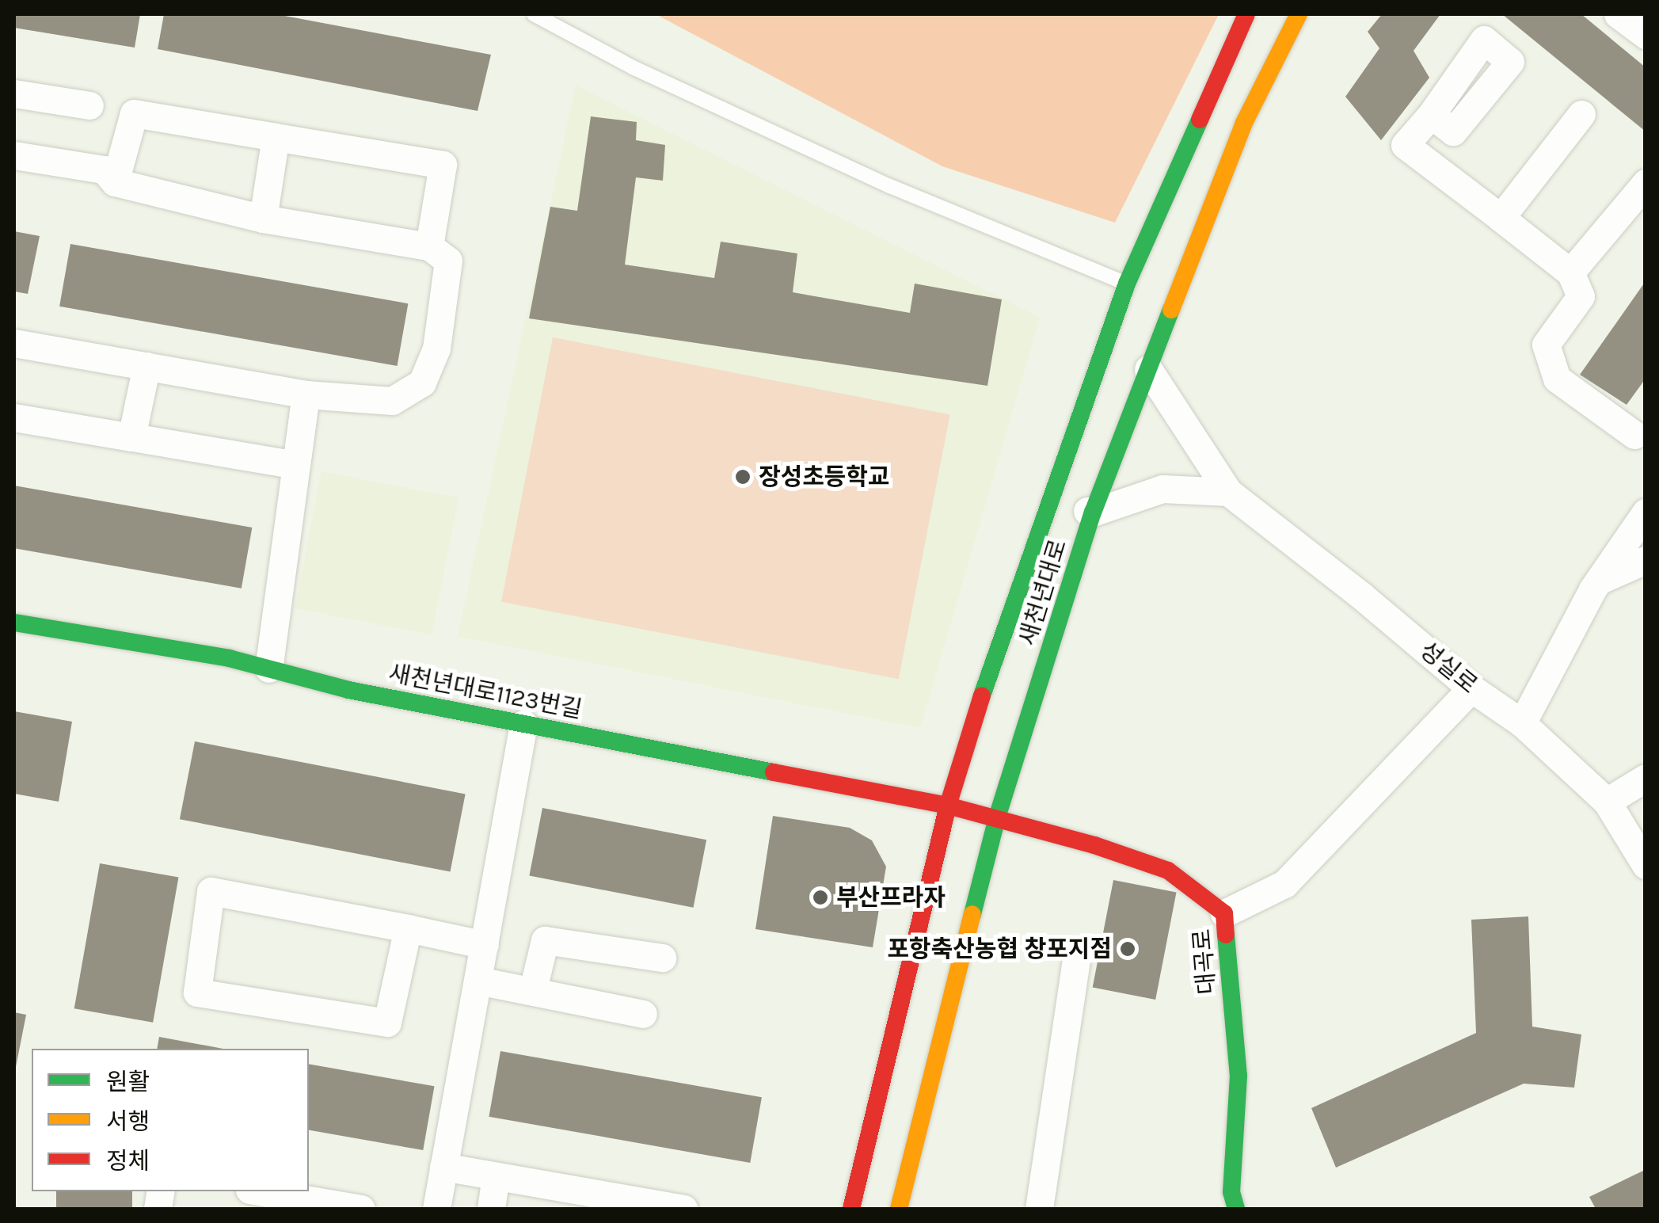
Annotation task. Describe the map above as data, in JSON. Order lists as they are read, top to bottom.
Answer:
{
  "streets": {
    "main road": ["새천년대로", "새천년대로1123번길", "대곡로"],
    "street": ["성실로"]
  },
  "crossings": [
    ["새천년대로", "성실로"],
    ["새천년대로", "새천년대로1123번길"],
    ["새천년대로", "대곡로"],
    ["새천년대로1123번길", "대곡로"]
  ],
  "places": ["장성초등학교", "부산프라자", "포항축산농협 창포지점"],
  "legend": ["원활", "서행", "정체"]
}
